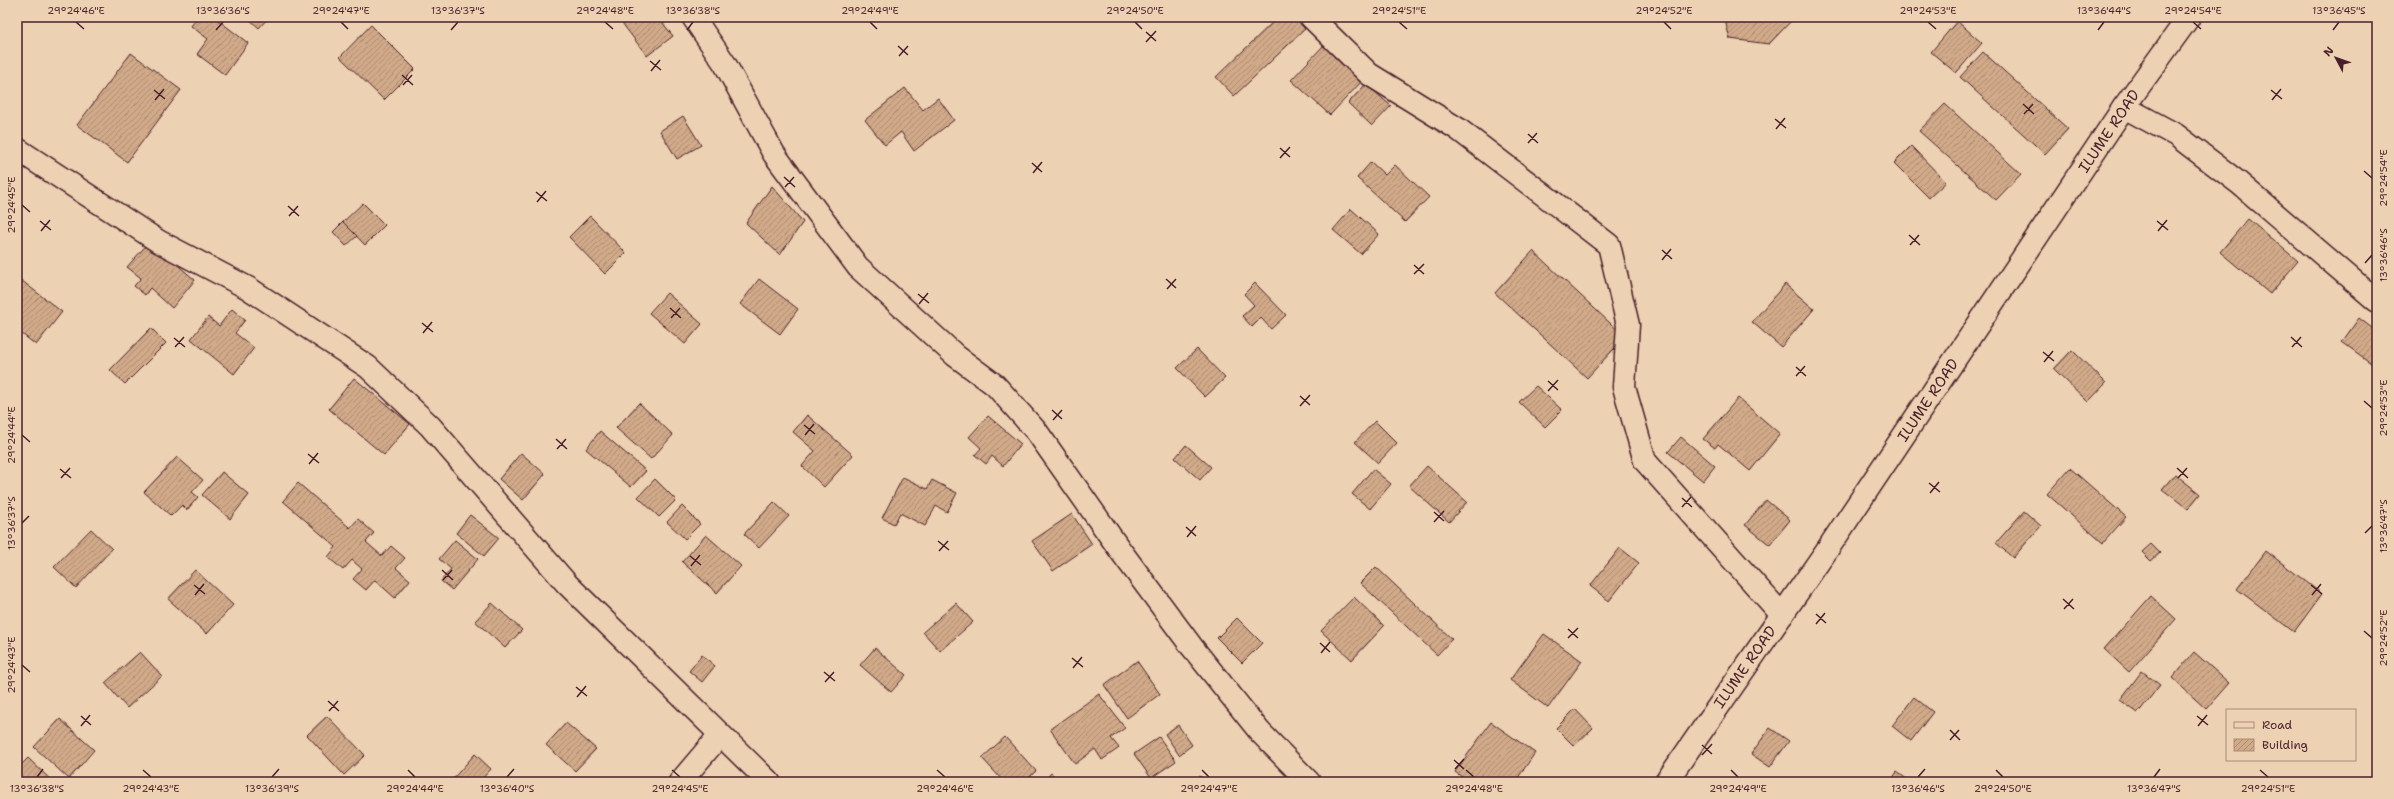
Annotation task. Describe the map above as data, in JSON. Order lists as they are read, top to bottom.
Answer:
{
  "streets": {
    "street": ["ILUME ROAD"]
  },
  "legend": ["Road", "Building"],
  "north": "top left",
  "coordinates": [
    "29°24'46\"E",
    "13°36'36\"S",
    "29°24'47\"E",
    "13°36'37\"S",
    "29°24'48\"E",
    "13°36'38\"S",
    "29°24'49\"E",
    "29°24'50\"E",
    "29°24'51\"E",
    "29°24'52\"E",
    "29°24'53\"E",
    "13°36'44\"S",
    "29°24'54\"E",
    "13°36'45\"S",
    "29°24'45\"E",
    "13°36'46\"S",
    "29°24'44\"E",
    "13°36'47\"S",
    "29°24'43\"E",
    "13°36'39\"S",
    "13°36'40\"S"
  ]
}
